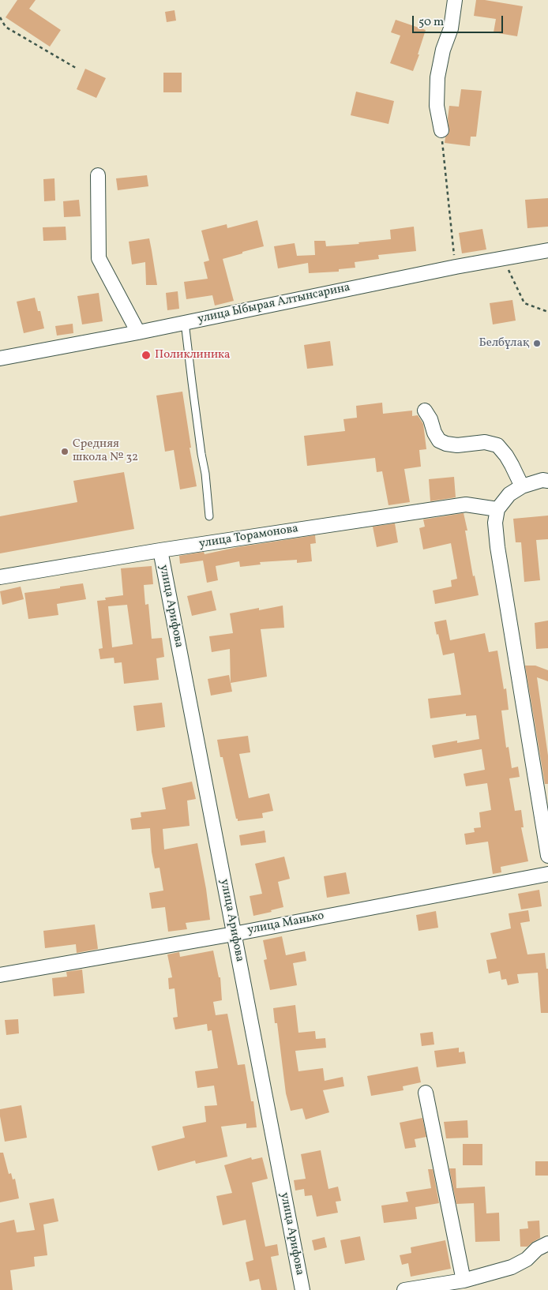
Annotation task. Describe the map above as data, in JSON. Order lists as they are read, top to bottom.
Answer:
{
  "streets": {
    "street": [
      "улица Ыбырая Алтынсарина",
      "улица Торамонова",
      "улица Арифова",
      "улица Манько"
    ]
  },
  "crossings": [
    ["улица Торамонова", "улица Арифова"],
    ["улица Арифова", "улица Манько"]
  ],
  "places": ["Белбұлақ", "Поликлиника", "Средняя школа № 32"],
  "scale_bar": "50 m"
}
